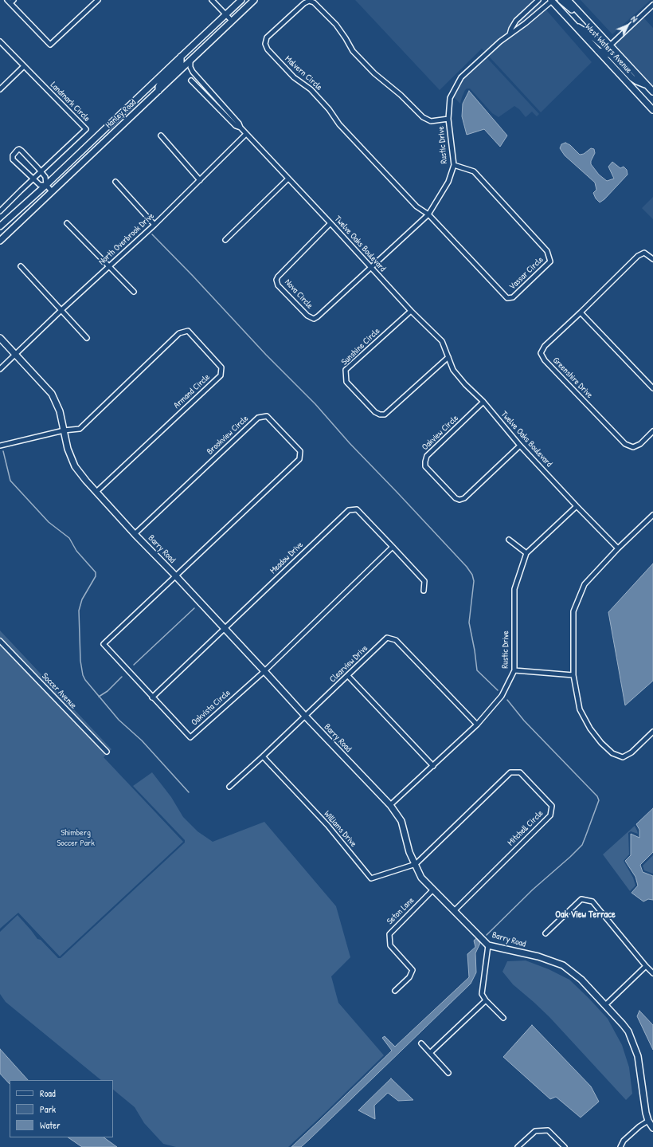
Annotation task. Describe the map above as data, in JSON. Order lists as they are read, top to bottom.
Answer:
{
  "streets": {
    "main road": ["West Waters Avenue", "Hanley Road", "Barry Road"],
    "street": [
      "Malvern Circle",
      "Landmark Circle",
      "Rustic Drive",
      "North Overbrook Drive",
      "Twelve Oaks Boulevard",
      "Vassar Circle",
      "Nova Circle",
      "Sunshine Circle",
      "Greenshire Drive",
      "Armand Circle",
      "Oakview Circle",
      "Brookview Circle",
      "Meadow Drive",
      "Clearview Drive",
      "Soccer Avenue",
      "Oakvista Circle",
      "Mitchell Circle",
      "Williams Drive",
      "Seton Lane"
    ]
  },
  "crossings": [
    ["West Waters Avenue", "Rustic Drive"],
    ["Malvern Circle", "Rustic Drive"],
    ["Malvern Circle", "Vassar Circle"],
    ["Hanley Road", "Twelve Oaks Boulevard"],
    ["Rustic Drive", "Twelve Oaks Boulevard"],
    ["Rustic Drive", "Vassar Circle"],
    ["Rustic Drive", "Nova Circle"],
    ["Rustic Drive", "Barry Road"],
    ["Rustic Drive", "Clearview Drive"],
    ["North Overbrook Drive", "Twelve Oaks Boulevard"],
    ["North Overbrook Drive", "Barry Road"],
    ["Twelve Oaks Boulevard", "Nova Circle"],
    ["Twelve Oaks Boulevard", "Sunshine Circle"],
    ["Twelve Oaks Boulevard", "Oakview Circle"],
    ["Armand Circle", "Barry Road"],
    ["Brookview Circle", "Barry Road"],
    ["Brookview Circle", "Oakvista Circle"],
    ["Barry Road", "Meadow Drive"],
    ["Barry Road", "Clearview Drive"],
    ["Barry Road", "Oakvista Circle"],
    ["Barry Road", "Mitchell Circle"],
    ["Barry Road", "Williams Drive"],
    ["Barry Road", "Seton Lane"],
    ["Meadow Drive", "Oakvista Circle"],
    ["Clearview Drive", "Williams Drive"],
    ["Mitchell Circle", "Williams Drive"]
  ],
  "districts": ["Oak View Terrace"],
  "parks": ["Shimberg Soccer Park"],
  "legend": ["Road", "Park", "Water"],
  "north": "top right"
}
